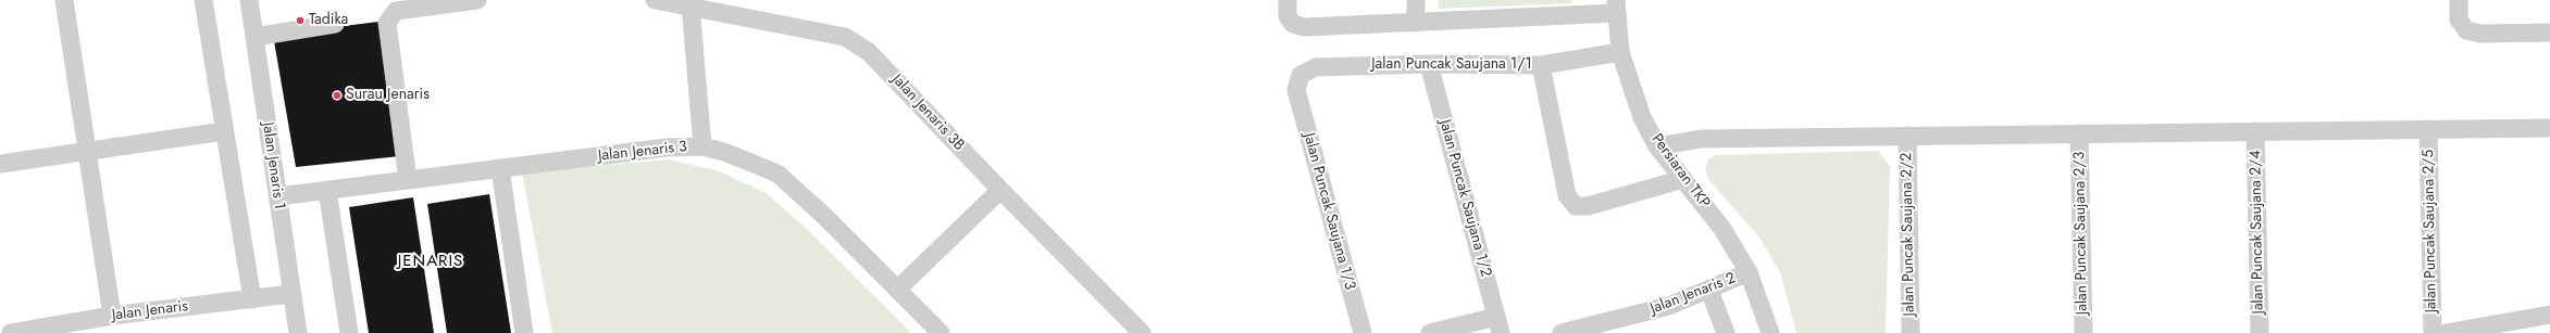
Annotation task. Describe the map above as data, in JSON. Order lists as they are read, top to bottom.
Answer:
{
  "streets": {
    "street": [
      "Jalan Puncak Saujana 1/1",
      "Jalan Jenaris 3B",
      "Jalan Jenaris 3",
      "Jalan Jenaris 1",
      "Persiaran TKP",
      "Jalan Puncak Saujana 1/2",
      "Jalan Puncak Saujana 1/3",
      "Jalan Puncak Saujana 2/5",
      "Jalan Puncak Saujana 2/4",
      "Jalan Puncak Saujana 2/3",
      "Jalan Puncak Saujana 2/2",
      "Jalan Jenaris 2",
      "Jalan Jenaris"
    ]
  },
  "crossings": [
    ["Jalan Puncak Saujana 1/1", "Persiaran TKP"],
    ["Jalan Puncak Saujana 1/1", "Jalan Puncak Saujana 1/2"],
    ["Jalan Puncak Saujana 1/1", "Jalan Puncak Saujana 1/3"],
    ["Jalan Jenaris 3", "Jalan Jenaris 1"],
    ["Jalan Jenaris 1", "Jalan Jenaris"],
    ["Persiaran TKP", "Jalan Jenaris 2"]
  ],
  "districts": ["JENARIS"],
  "places": ["Tadika", "Surau Jenaris"]
}
